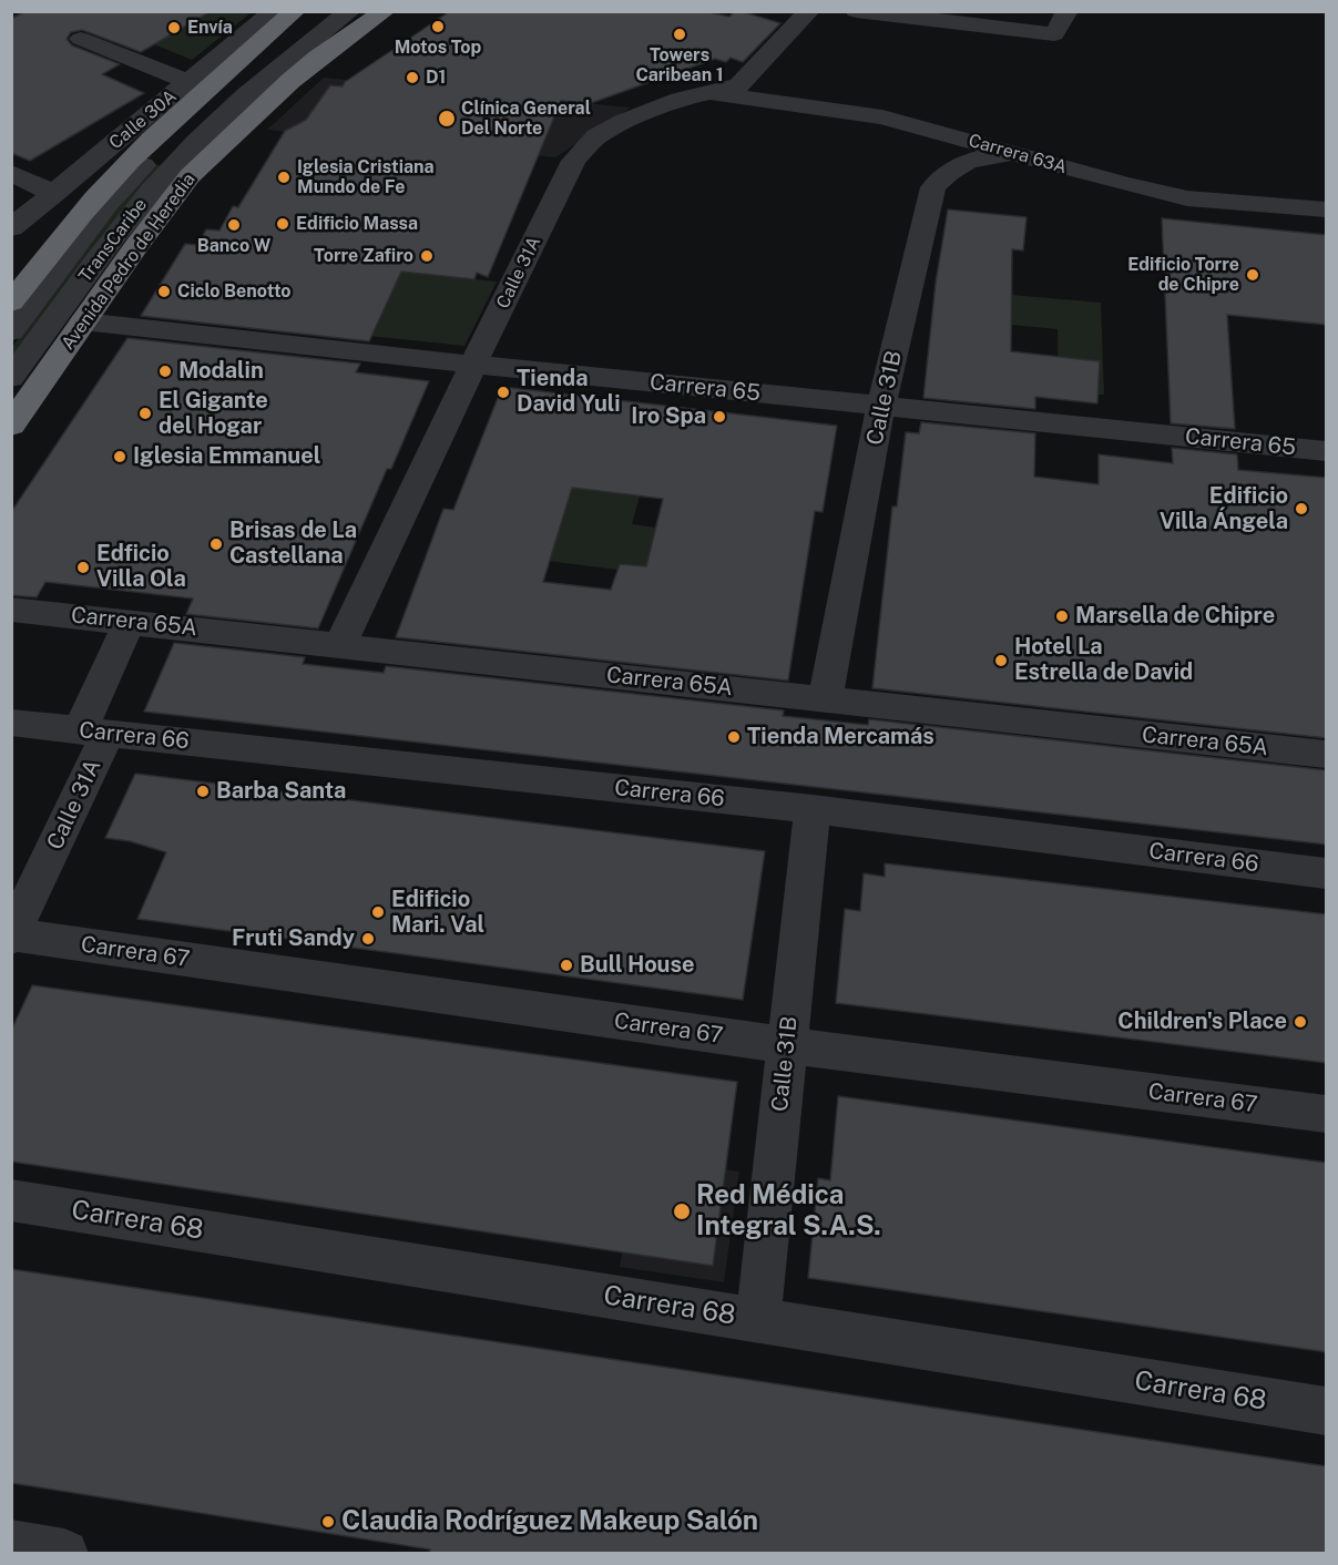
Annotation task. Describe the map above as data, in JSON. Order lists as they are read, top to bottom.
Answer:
{
  "streets": {
    "highway": ["Avenida Pedro de Heredia"],
    "street": [
      "Calle 30A",
      "Carrera 63A",
      "TransCaribe",
      "Calle 31A",
      "Carrera 65",
      "Calle 31B",
      "Carrera 65A",
      "Carrera 66",
      "Carrera 67",
      "Carrera 68"
    ]
  },
  "crossings": [
    ["Carrera 63A", "Calle 31A"],
    ["Carrera 63A", "Calle 31B"],
    ["Avenida Pedro de Heredia", "Carrera 65"],
    ["Calle 31A", "Carrera 65"],
    ["Calle 31A", "Carrera 65A"],
    ["Calle 31A", "Carrera 66"],
    ["Calle 31A", "Carrera 67"],
    ["Carrera 65", "Calle 31B"],
    ["Calle 31B", "Carrera 65A"],
    ["Calle 31B", "Carrera 66"],
    ["Calle 31B", "Carrera 67"],
    ["Calle 31B", "Carrera 68"]
  ],
  "places": [
    "Motos Top",
    "Envía",
    "Towers Caribean 1",
    "D1",
    "Clínica General Del Norte",
    "Iglesia Cristiana Mundo de Fe",
    "Edificio Massa",
    "Banco W",
    "Torre Zafiro",
    "Edificio Torre de Chipre",
    "Ciclo Benotto",
    "Modalin",
    "Tienda David Yuli",
    "El Gigante del Hogar",
    "Iro Spa",
    "Iglesia Emmanuel",
    "Edificio Villa Ángela",
    "Brisas de La Castellana",
    "Edficio Villa Ola",
    "Marsella de Chipre",
    "Hotel La Estrella de David",
    "Tienda Mercamás",
    "Barba Santa",
    "Edificio Mari. Val",
    "Fruti Sandy",
    "Bull House",
    "Children's Place",
    "Red Médica Integral S.A.S.",
    "Claudia Rodríguez Makeup Salón"
  ]
}
